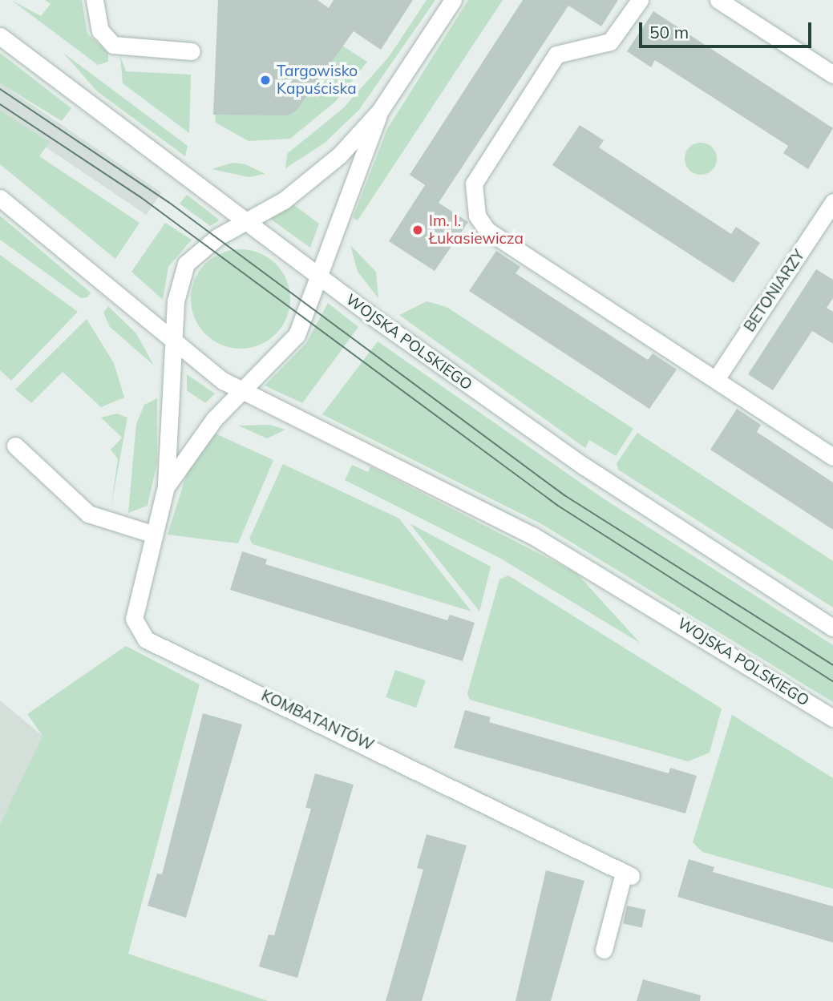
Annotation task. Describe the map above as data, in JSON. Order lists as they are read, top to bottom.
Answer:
{
  "streets": {
    "street": ["BETONIARZY", "WOJSKA POLSKIEGO", "KOMBATANTÓW"]
  },
  "crossings": [
    ["WOJSKA POLSKIEGO", "KOMBATANTÓW"]
  ],
  "places": ["Targowisko Kapuściska", "Im. I. Łukasiewicza"],
  "scale_bar": "50 m"
}
